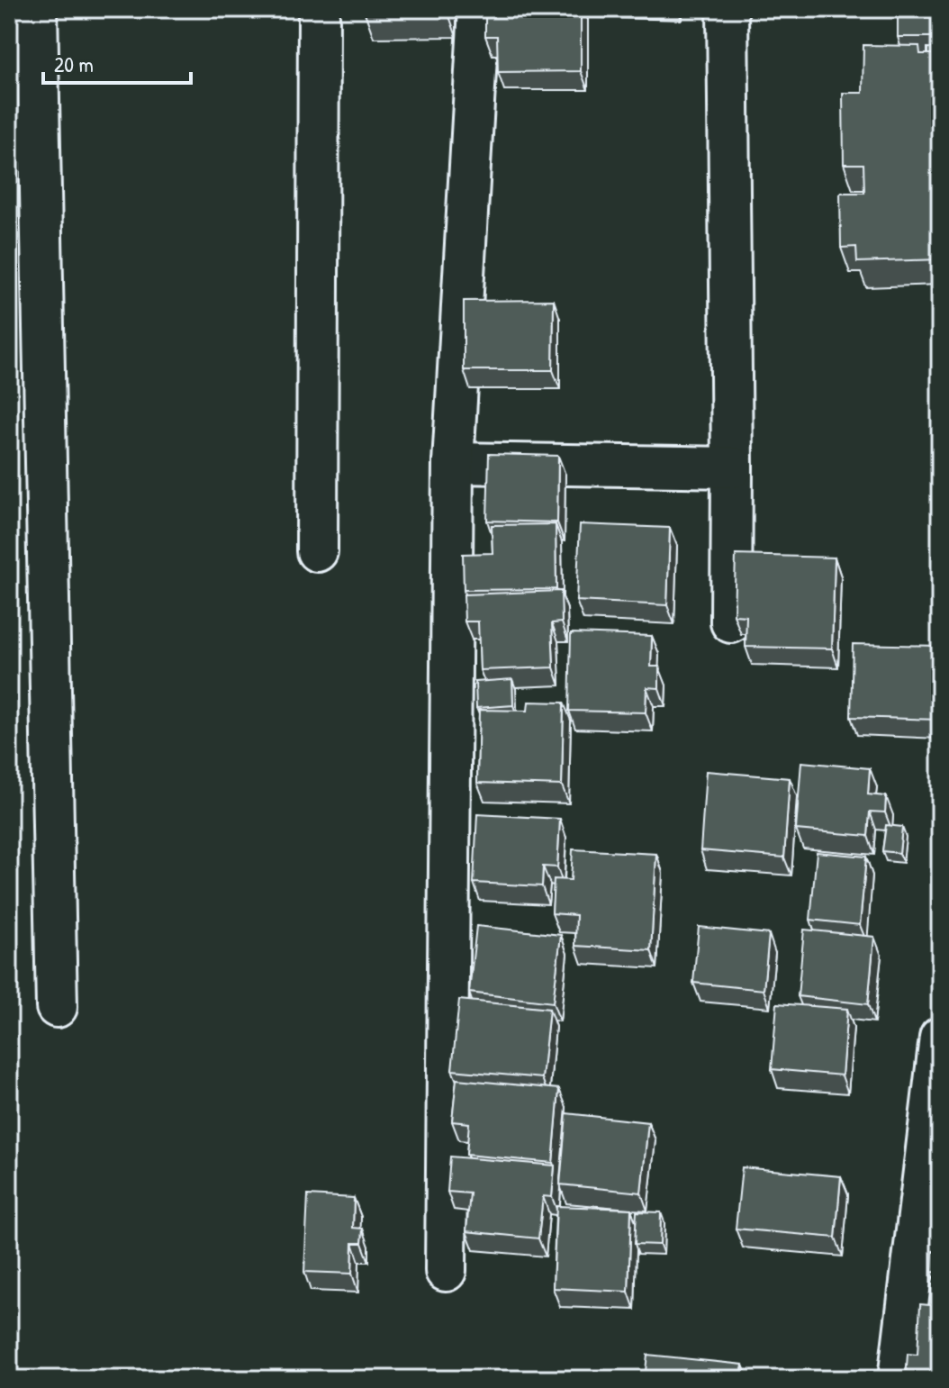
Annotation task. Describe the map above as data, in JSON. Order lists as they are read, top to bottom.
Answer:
{
  "scale_bar": "20 m"
}
